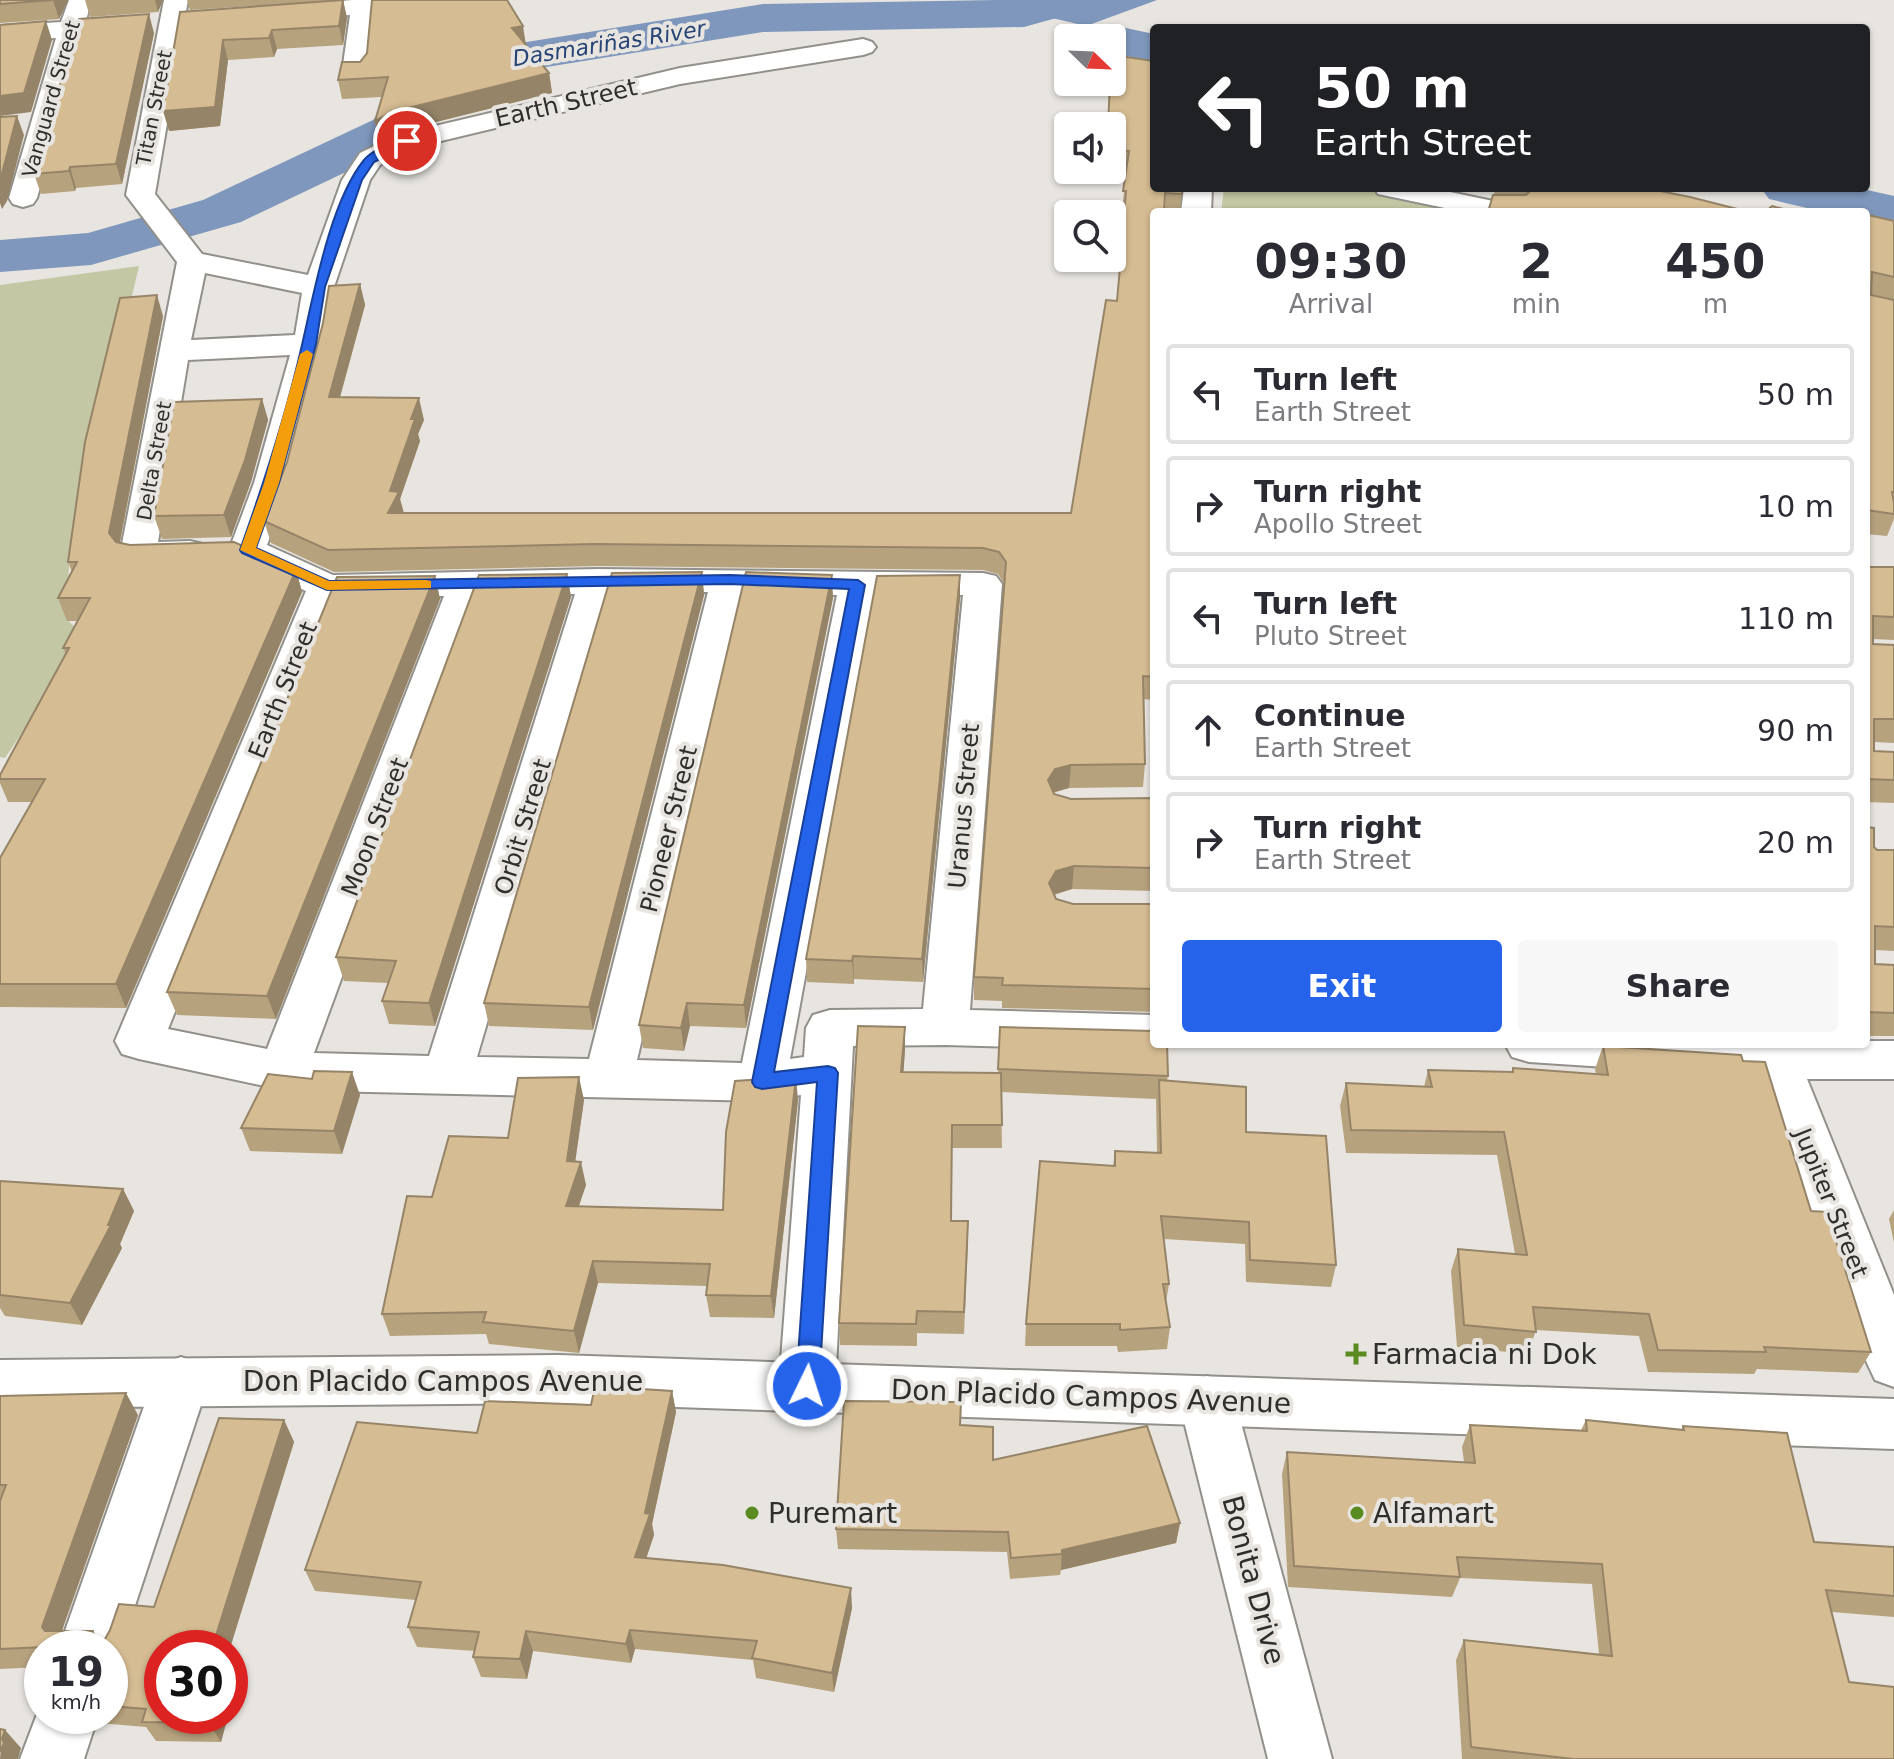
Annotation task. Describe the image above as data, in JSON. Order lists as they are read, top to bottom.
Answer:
{
  "streets": {
    "street": [
      "Vanguard Street",
      "Earth Street",
      "Titan Street",
      "Delta Street",
      "Uranus Street",
      "Moon Street",
      "Orbit Street",
      "Pioneer Street",
      "Jupiter Street",
      "Don Placido Campos Avenue",
      "Bonita Drive"
    ]
  },
  "crossings": [
    ["Earth Street", "Delta Street"],
    ["Earth Street", "Uranus Street"],
    ["Earth Street", "Moon Street"],
    ["Earth Street", "Orbit Street"],
    ["Earth Street", "Pioneer Street"],
    ["Titan Street", "Delta Street"],
    ["Don Placido Campos Avenue", "Bonita Drive"]
  ],
  "water": ["Dasmariñas River"],
  "places": {
    "health": ["Farmacia ni Dok"],
    "other": ["Puremart", "Alfamart"]
  },
  "north": "bottom right",
  "page": {
    "turn": ["50 m", "Earth Street"],
    "eta": [
      "09:30",
      "Arrival",
      "2",
      "min",
      "450",
      "m"
    ],
    "list": [
      {
        "name": "Turn left",
        "note": "Earth Street",
        "value": "50 m"
      },
      {
        "name": "Turn right",
        "note": "Apollo Street",
        "value": "10 m"
      },
      {
        "name": "Turn left",
        "note": "Pluto Street",
        "value": "110 m"
      },
      {
        "name": "Continue",
        "note": "Earth Street",
        "value": "90 m"
      },
      {
        "name": "Turn right",
        "note": "Earth Street",
        "value": "20 m"
      }
    ],
    "buttons": ["Exit", "Share"],
    "speed": "19 km/h",
    "limit": "30"
  }
}
